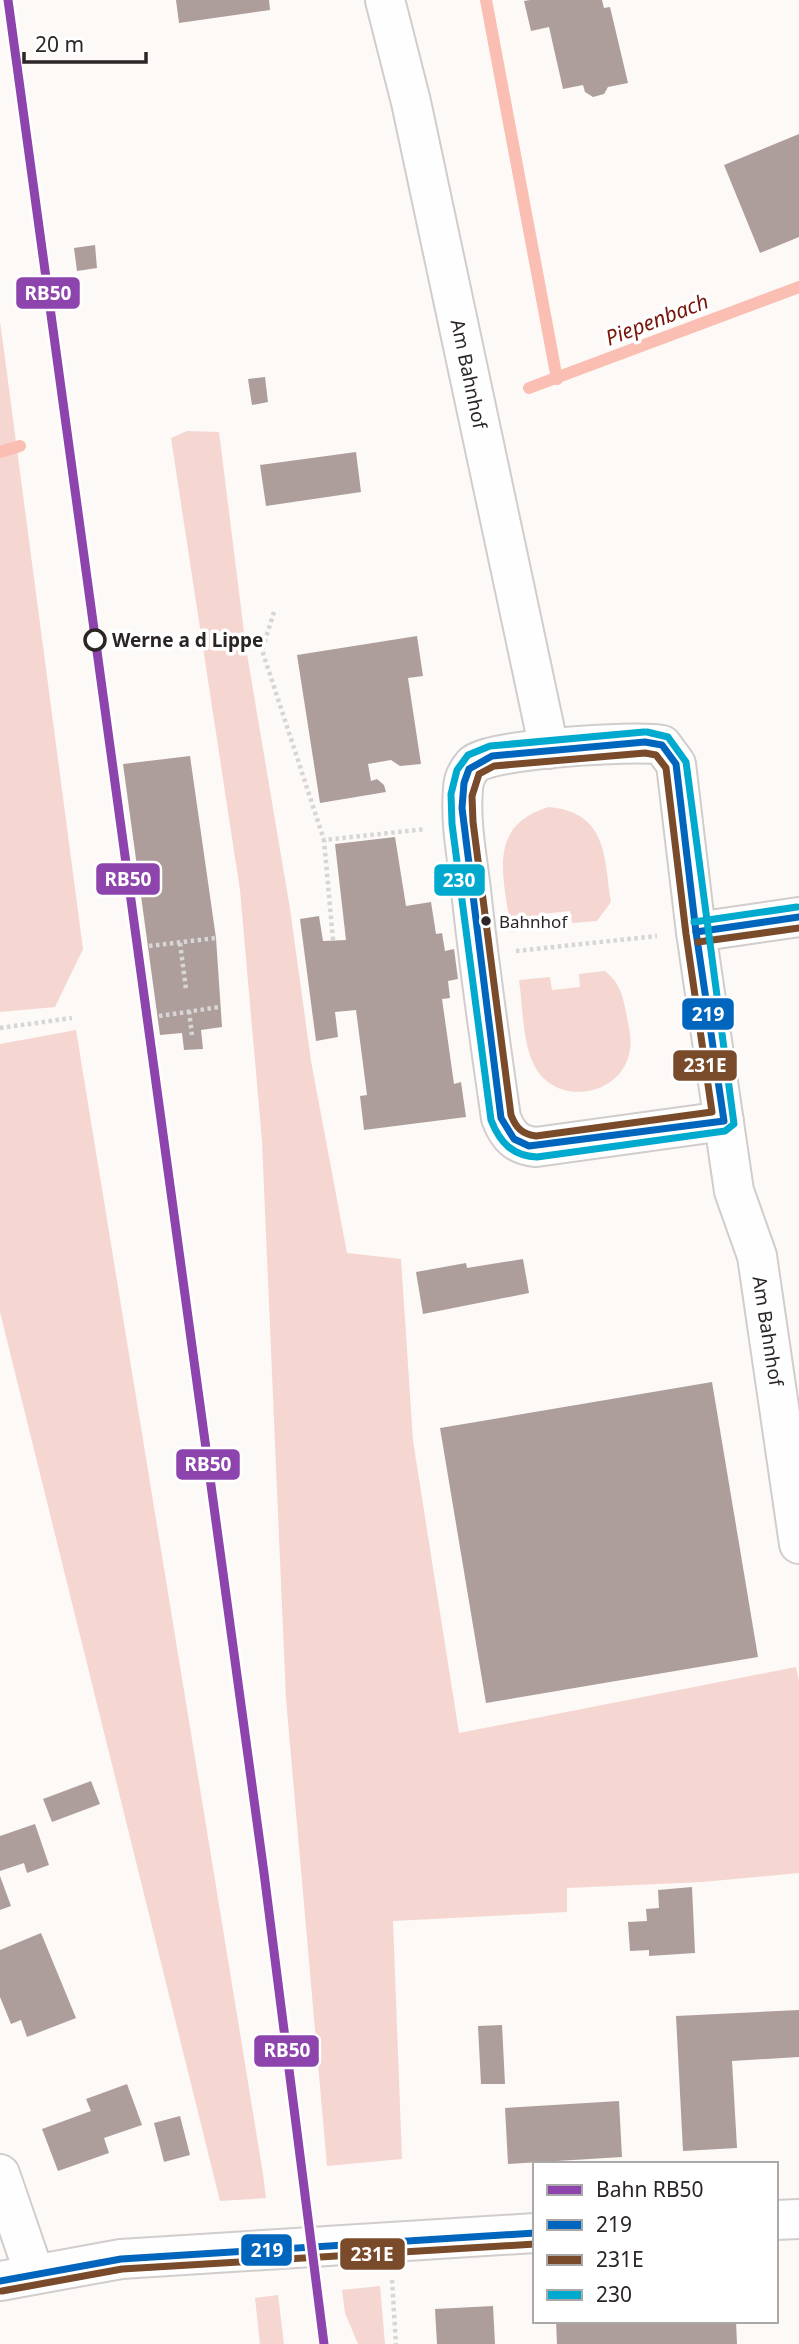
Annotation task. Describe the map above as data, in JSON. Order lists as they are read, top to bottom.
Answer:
{
  "streets": {
    "street": ["Am Bahnhof"]
  },
  "water": ["Piepenbach"],
  "places": ["Werne a d Lippe", "Bahnhof"],
  "lines": [
    "rail line RB50",
    "transit line 230",
    "transit line 219",
    "transit line 231E"
  ],
  "legend": [
    "Bahn RB50",
    "219",
    "231E",
    "230"
  ],
  "scale_bar": "20 m"
}
